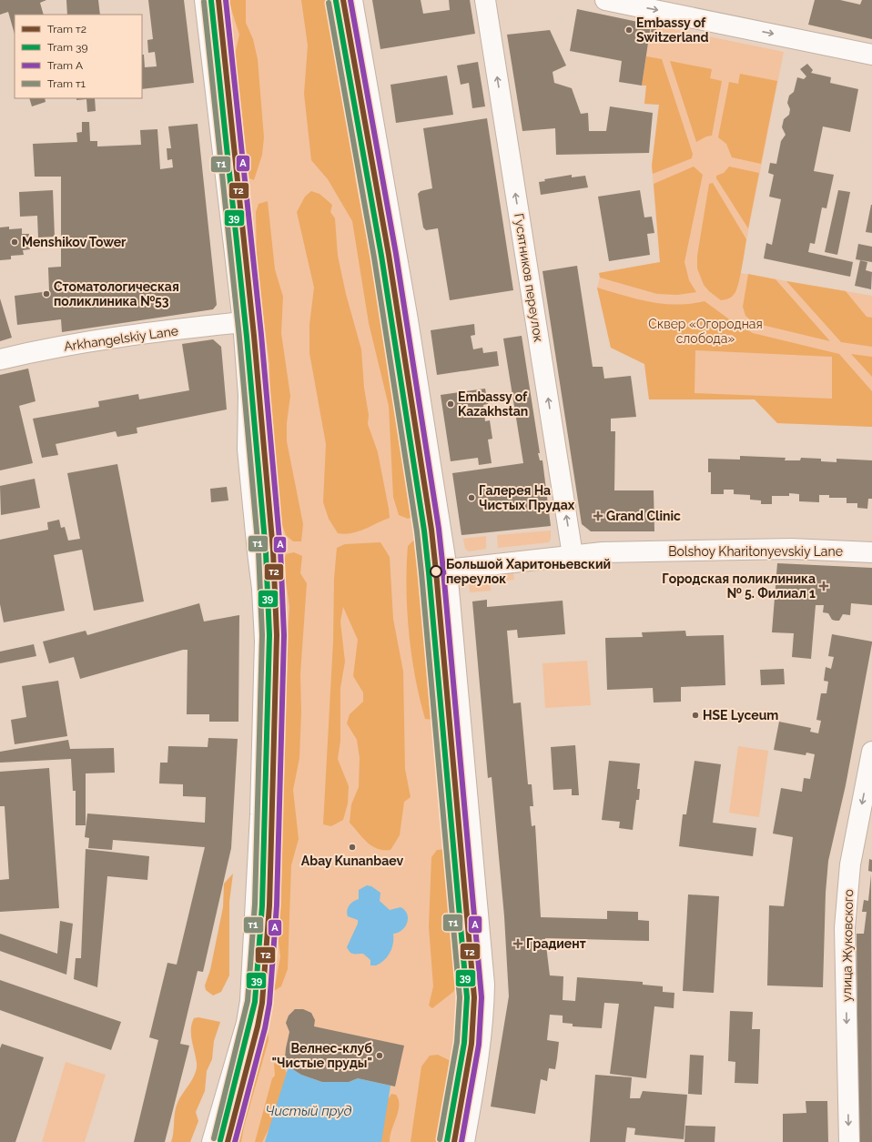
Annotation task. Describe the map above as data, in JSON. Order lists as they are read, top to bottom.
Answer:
{
  "streets": {
    "main road": ["Гусятников переулок", "Arkhangelskiy Lane", "улица Жуковского"]
  },
  "one_way": ["улица Жуковского"],
  "water": ["Чистый пруд"],
  "parks": ["Сквер «Огородная слобода»"],
  "places": {
    "other": [
      "Embassy of Switzerland",
      "Menshikov Tower",
      "Стоматологическая поликлиника №53",
      "Embassy of Kazakhstan",
      "Галерея На Чистых Прудах",
      "Большой Харитоньевский переулок",
      "HSE Lyceum",
      "Abay Kunanbaev",
      "Велнес-клуб \"Чистые пруды\""
    ],
    "health": ["Grand Clinic", "Городская поликлиника № 5. Филиал 1", "Градиент"]
  },
  "lines": [
    "tram line т2",
    "tram line А",
    "tram line 39",
    "tram line т1"
  ],
  "legend": [
    "Tram т2",
    "Tram 39",
    "Tram А",
    "Tram т1"
  ]
}
